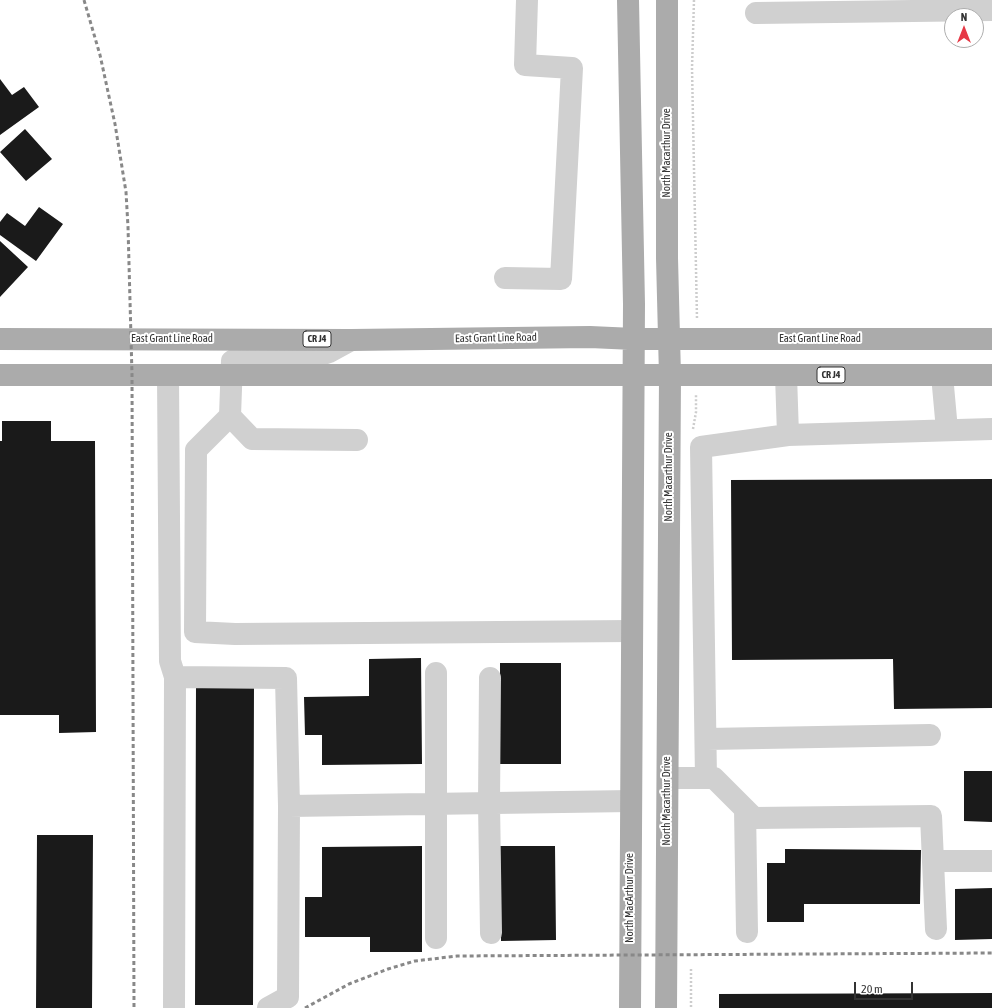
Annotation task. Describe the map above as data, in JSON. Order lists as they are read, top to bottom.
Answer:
{
  "streets": {
    "main road": [
      "North Macarthur Drive",
      "East Grant Line Road",
      "CR J4",
      "North MacArthur Drive"
    ]
  },
  "crossings": [
    ["North Macarthur Drive", "East Grant Line Road"],
    ["North Macarthur Drive", "CR J4"]
  ],
  "scale_bar": "20 m",
  "north": "top"
}
